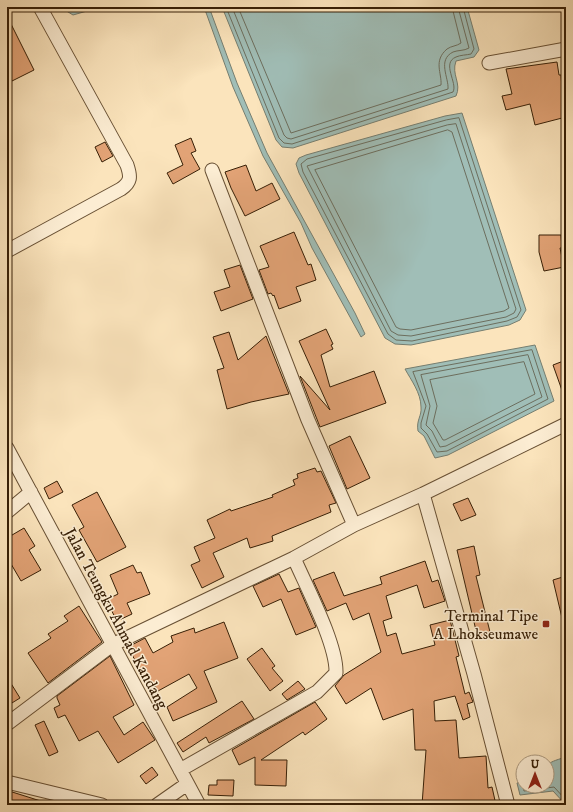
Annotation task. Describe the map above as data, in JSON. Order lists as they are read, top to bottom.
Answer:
{
  "streets": {
    "street": ["Jalan Teungku Ahmad Kandang"]
  },
  "places": {
    "transit": ["Terminal Tipe A Lhokseumawe"]
  },
  "north": "top"
}
